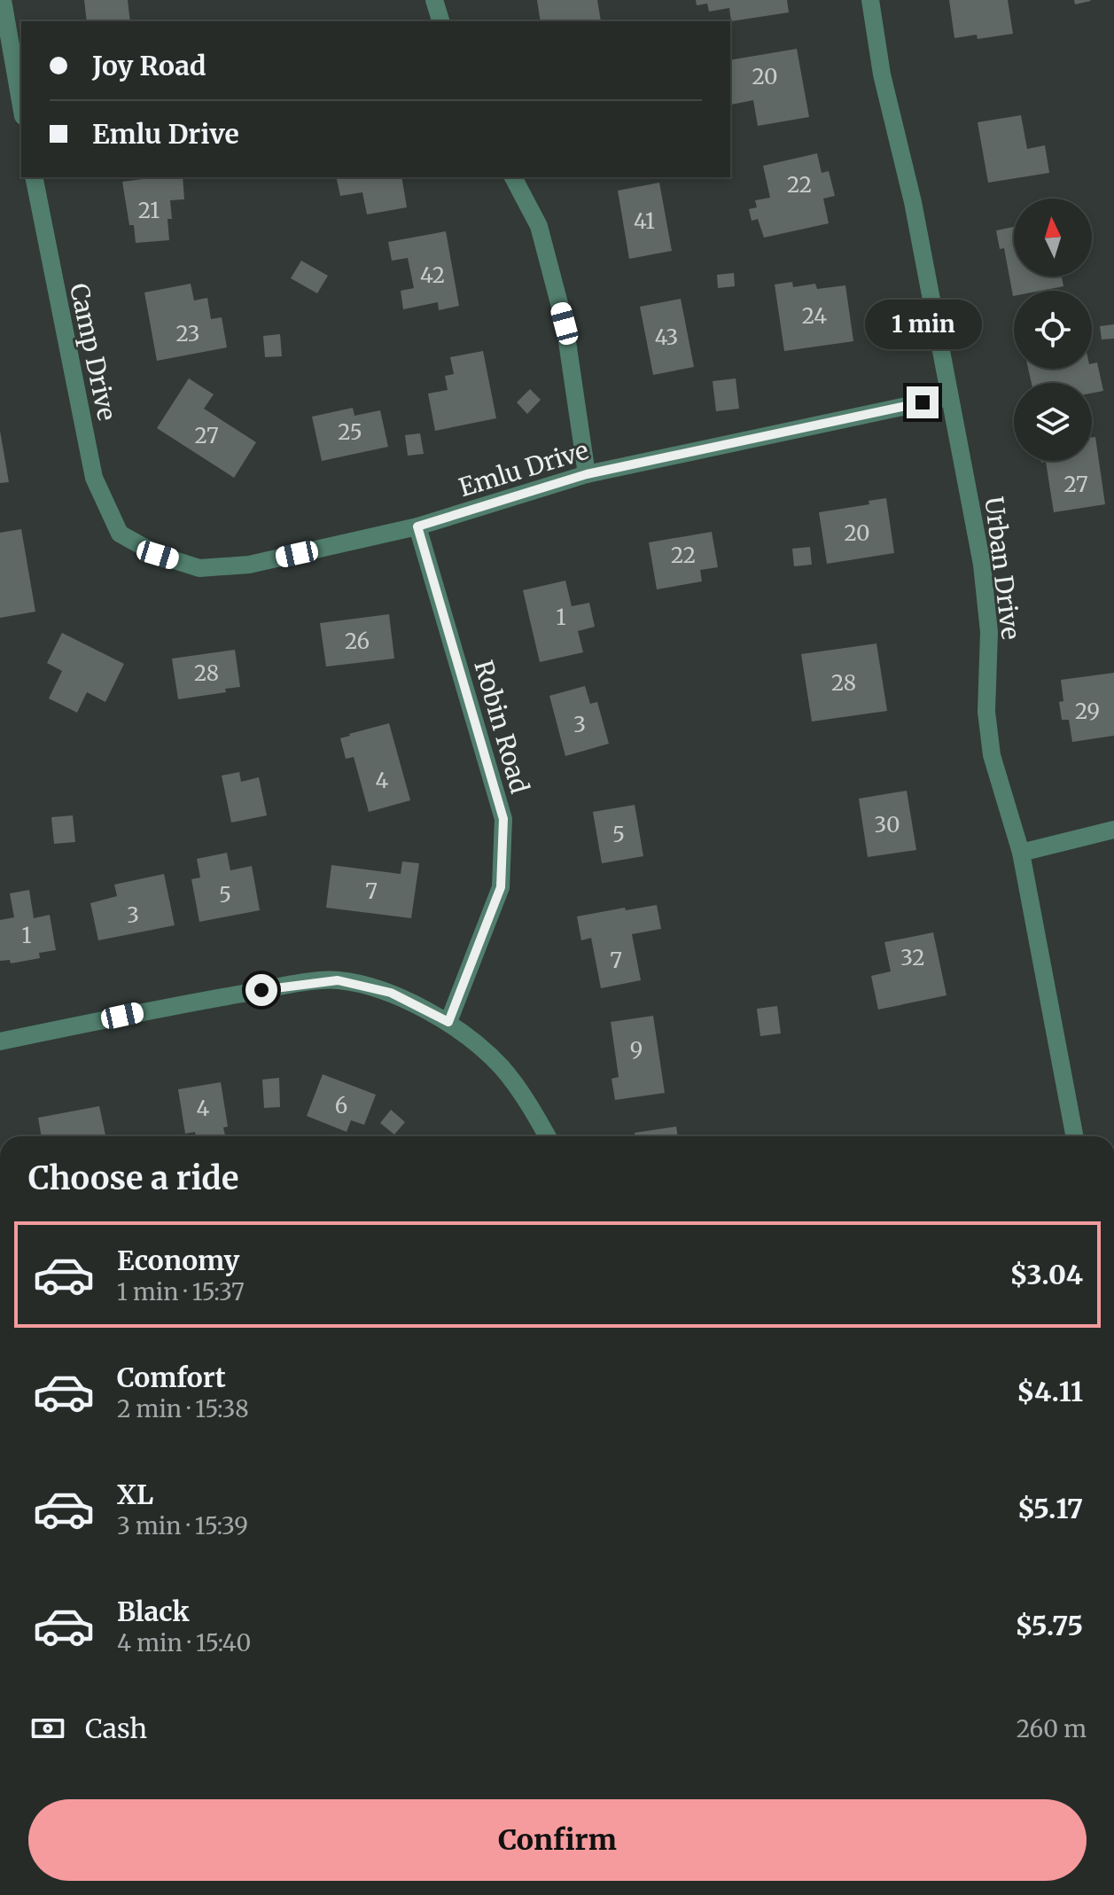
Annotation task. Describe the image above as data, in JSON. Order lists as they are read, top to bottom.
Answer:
{
  "streets": {
    "street": [
      "Camp Drive",
      "Emlu Drive",
      "Urban Drive",
      "Robin Road"
    ]
  },
  "crossings": [
    ["Camp Drive", "Emlu Drive"],
    ["Emlu Drive", "Urban Drive"],
    ["Emlu Drive", "Robin Road"]
  ],
  "house_numbers": [
    "20",
    "22",
    "21",
    "41",
    "42",
    "24",
    "23",
    "43",
    "25",
    "27",
    "27",
    "20",
    "22",
    "1",
    "26",
    "28",
    "28",
    "29",
    "3",
    "4",
    "30",
    "5",
    "7",
    "5",
    "3",
    "1",
    "32",
    "7",
    "9",
    "6",
    "4"
  ],
  "north": "top",
  "page": {
    "banner": ["Joy Road", "Emlu Drive"],
    "bubble": "1 min",
    "heading": "Choose a ride",
    "list": [
      {
        "name": "Economy",
        "note": "1 min · 15:37",
        "value": "$3.04"
      },
      {
        "name": "Comfort",
        "note": "2 min · 15:38",
        "value": "$4.11"
      },
      {
        "name": "XL",
        "note": "3 min · 15:39",
        "value": "$5.17"
      },
      {
        "name": "Black",
        "note": "4 min · 15:40",
        "value": "$5.75"
      }
    ],
    "pay": ["Cash", "260 m"],
    "buttons": "Confirm"
  }
}
